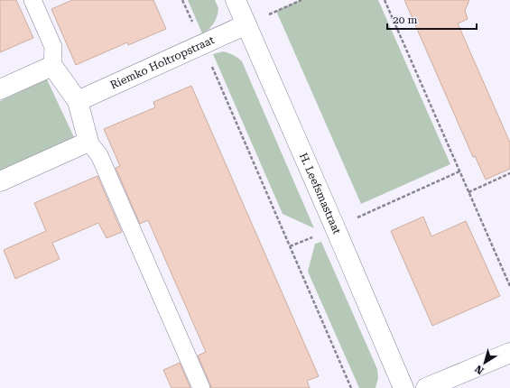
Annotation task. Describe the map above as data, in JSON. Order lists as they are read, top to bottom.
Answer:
{
  "streets": {
    "street": ["Riemko Holtropstraat", "H. Leefsmastraat"]
  },
  "crossings": [
    ["Riemko Holtropstraat", "H. Leefsmastraat"]
  ],
  "scale_bar": "20 m",
  "north": "bottom left"
}
